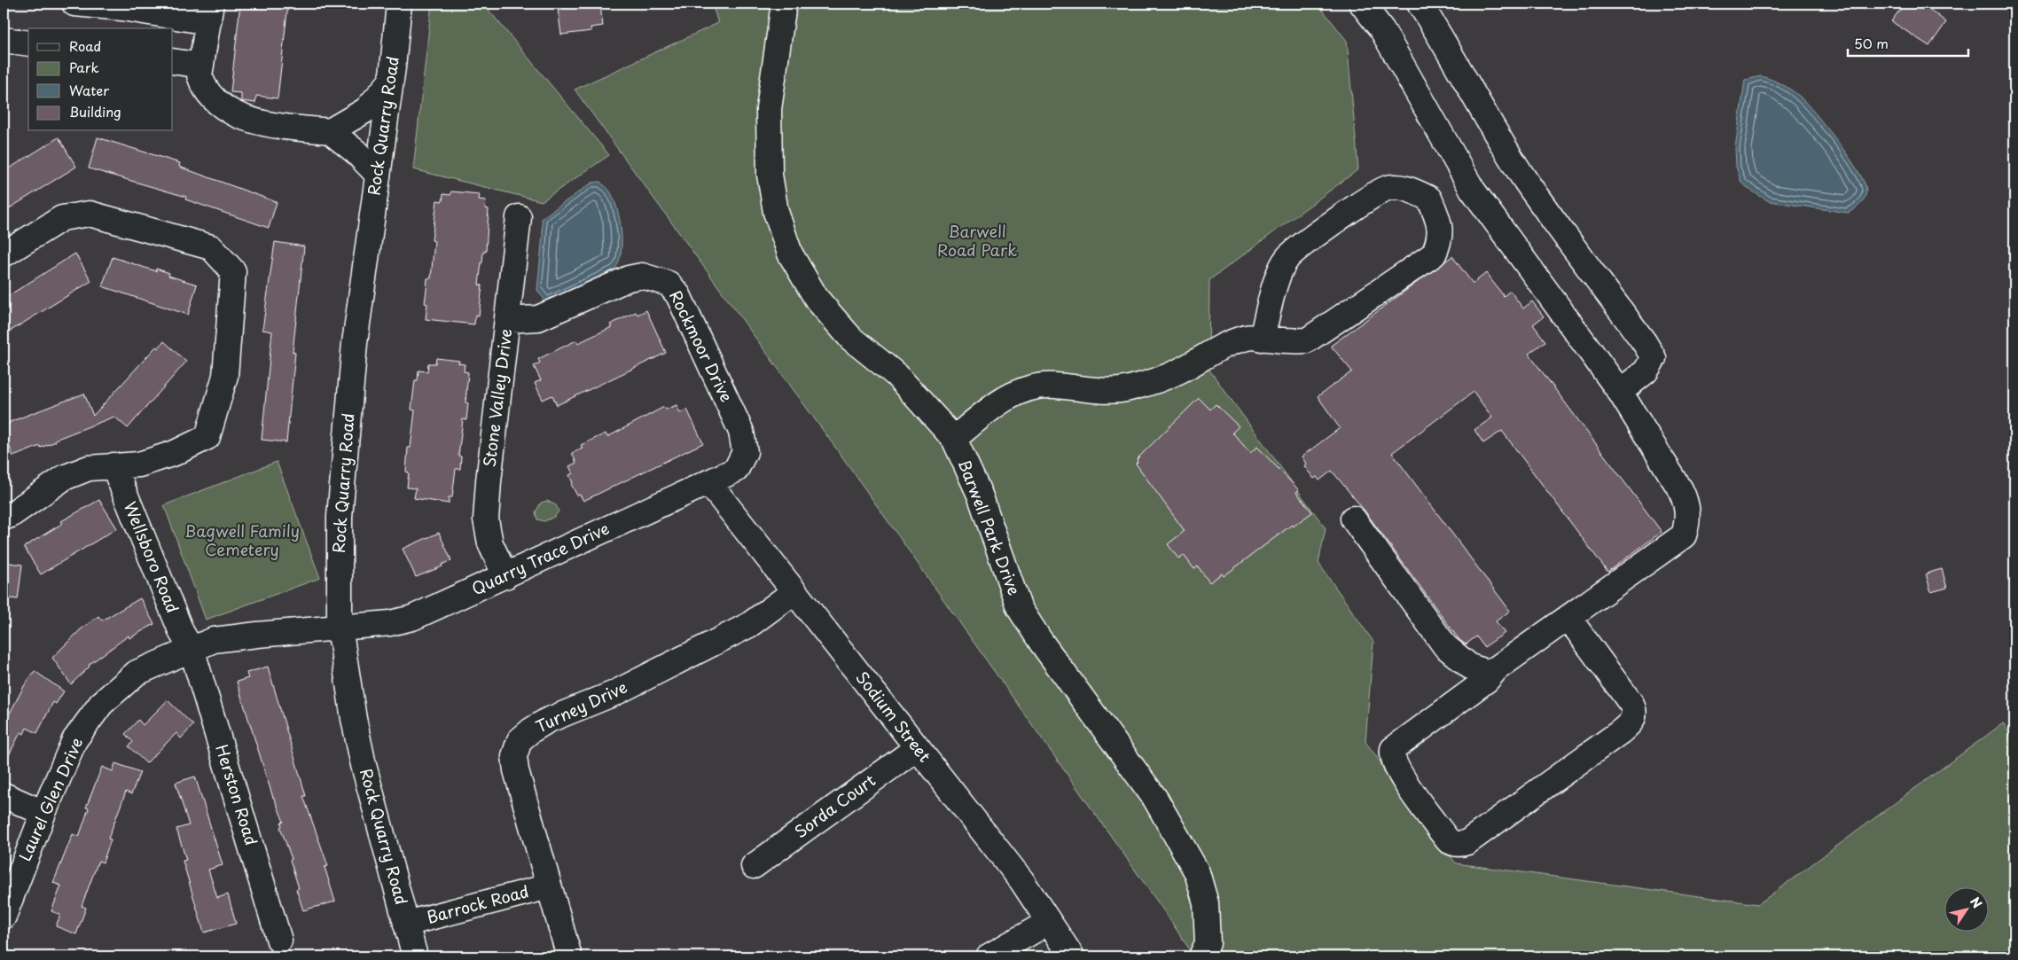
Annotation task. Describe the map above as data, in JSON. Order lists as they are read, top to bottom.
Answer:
{
  "streets": {
    "street": [
      "Rock Quarry Road",
      "Rockmoor Drive",
      "Stone Valley Drive",
      "Barwell Park Drive",
      "Wellsboro Road",
      "Quarry Trace Drive",
      "Turney Drive",
      "Sodium Street",
      "Herston Road",
      "Laurel Glen Drive",
      "Sorda Court",
      "Barrock Road"
    ]
  },
  "crossings": [
    ["Rock Quarry Road", "Quarry Trace Drive"],
    ["Rock Quarry Road", "Laurel Glen Drive"],
    ["Rock Quarry Road", "Barrock Road"],
    ["Rockmoor Drive", "Stone Valley Drive"],
    ["Rockmoor Drive", "Quarry Trace Drive"],
    ["Stone Valley Drive", "Quarry Trace Drive"],
    ["Wellsboro Road", "Herston Road"],
    ["Wellsboro Road", "Laurel Glen Drive"],
    ["Quarry Trace Drive", "Sodium Street"],
    ["Quarry Trace Drive", "Laurel Glen Drive"],
    ["Turney Drive", "Sodium Street"],
    ["Turney Drive", "Barrock Road"],
    ["Sodium Street", "Sorda Court"],
    ["Herston Road", "Laurel Glen Drive"]
  ],
  "parks": ["Barwell Road Park", "Bagwell Family Cemetery"],
  "legend": [
    "Road",
    "Park",
    "Water",
    "Building"
  ],
  "scale_bar": "50 m",
  "north": "top right"
}
